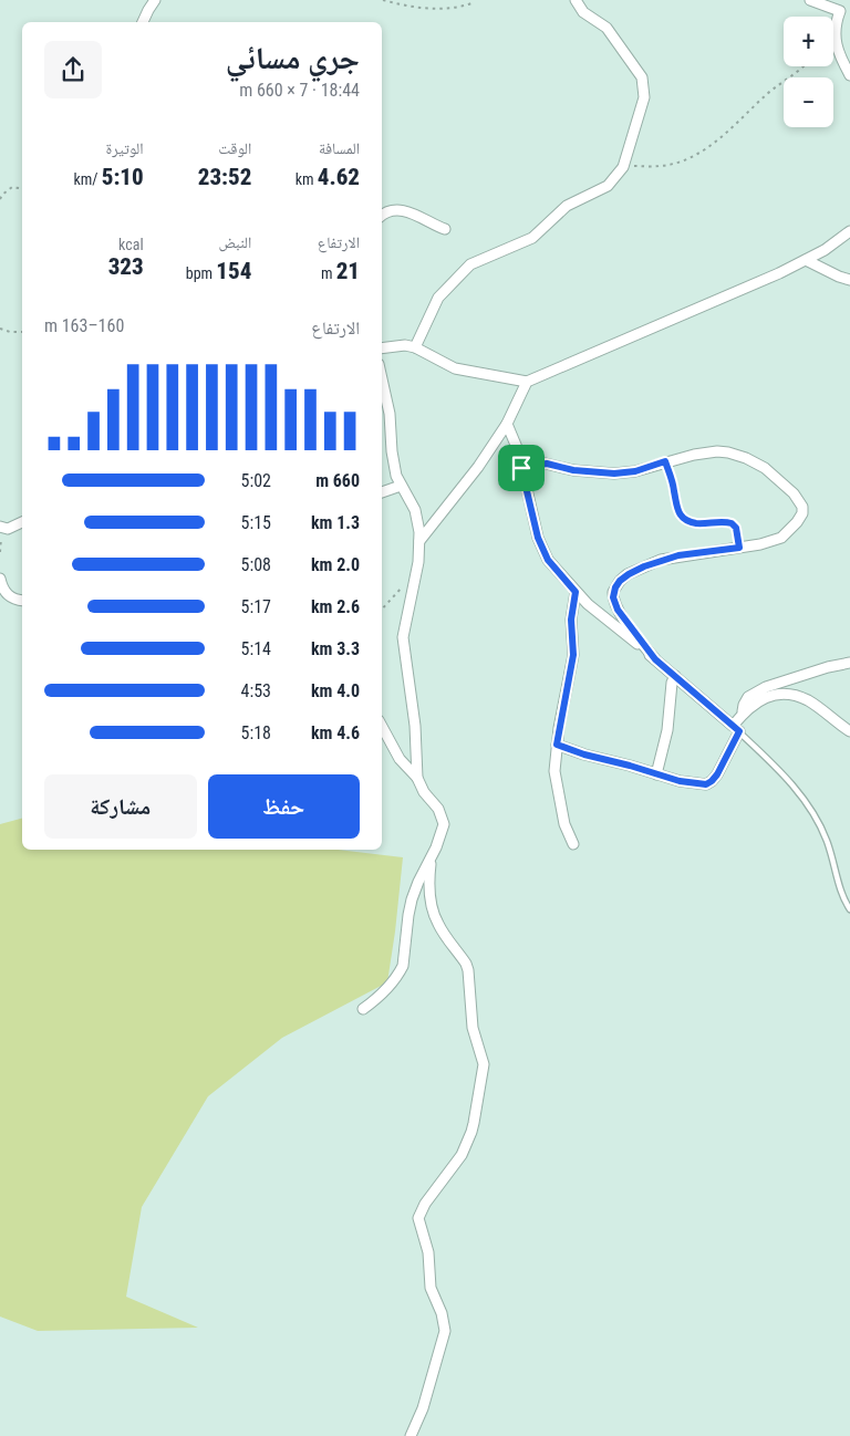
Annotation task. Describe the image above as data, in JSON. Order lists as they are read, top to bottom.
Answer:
{
  "page": {
    "map_buttons": ["+", "−"],
    "heading": ["جري مسائي", "18:44 · 7 × 660 m"],
    "stats": [
      ["المسافة", "4.62 km"],
      ["الوقت", "23:52"],
      ["الوتيرة", "5:10 /km"],
      ["الارتفاع", "21 m"],
      ["النبض", "154 bpm"],
      ["kcal", "323"]
    ],
    "chart": ["الارتفاع", "160–163 m"],
    "list": [
      {
        "name": "660 m",
        "note": "5:02"
      },
      {
        "name": "1.3 km",
        "note": "5:15"
      },
      {
        "name": "2.0 km",
        "note": "5:08"
      },
      {
        "name": "2.6 km",
        "note": "5:17"
      },
      {
        "name": "3.3 km",
        "note": "5:14"
      },
      {
        "name": "4.0 km",
        "note": "4:53"
      },
      {
        "name": "4.6 km",
        "note": "5:18"
      }
    ],
    "buttons": ["حفظ", "مشاركة"]
  }
}
